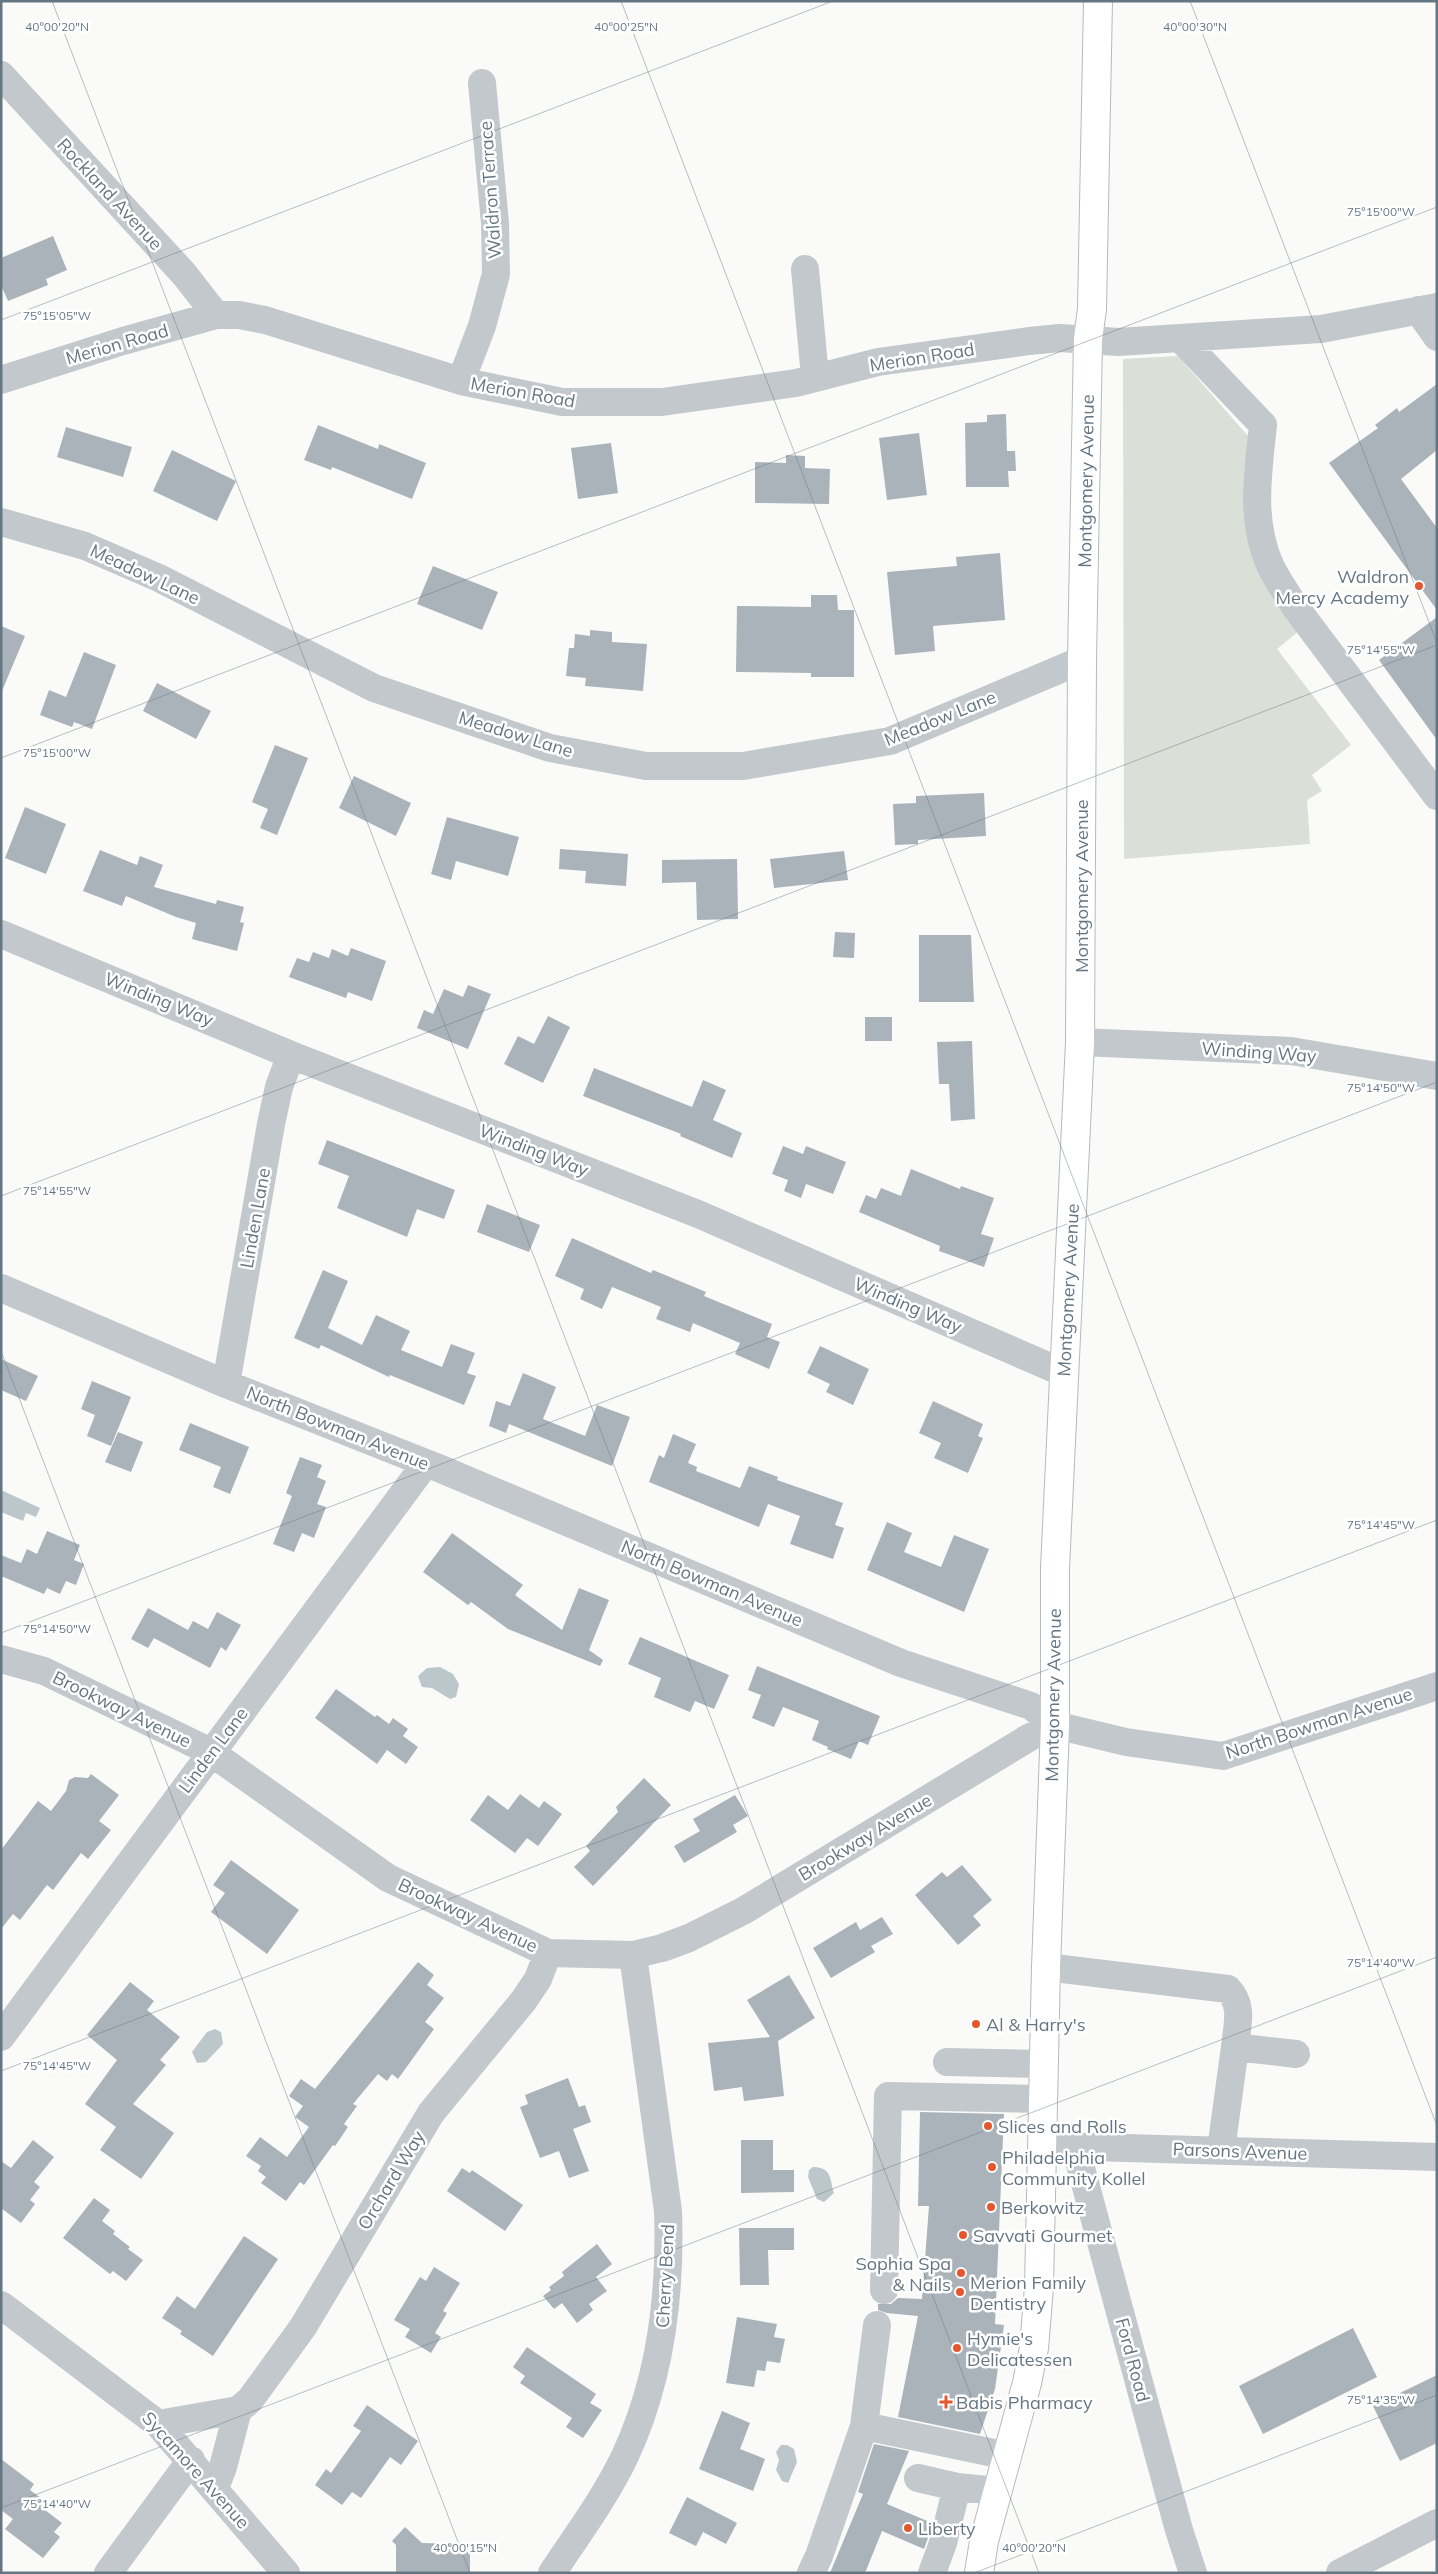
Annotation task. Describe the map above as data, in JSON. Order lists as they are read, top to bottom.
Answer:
{
  "streets": {
    "main road": ["Montgomery Avenue"],
    "street": [
      "Waldron Terrace",
      "Rockland Avenue",
      "Merion Road",
      "Meadow Lane",
      "Winding Way",
      "Linden Lane",
      "North Bowman Avenue",
      "Brookway Avenue",
      "Parsons Avenue",
      "Orchard Way",
      "Cherry Bend",
      "Ford Road",
      "Sycamore Avenue"
    ]
  },
  "crossings": [
    ["Waldron Terrace", "Merion Road"],
    ["Rockland Avenue", "Merion Road"],
    ["Merion Road", "Montgomery Avenue"],
    ["Montgomery Avenue", "Meadow Lane"],
    ["Montgomery Avenue", "Winding Way"],
    ["Montgomery Avenue", "North Bowman Avenue"],
    ["Montgomery Avenue", "Brookway Avenue"],
    ["Montgomery Avenue", "Parsons Avenue"],
    ["Winding Way", "Linden Lane"],
    ["Linden Lane", "North Bowman Avenue"],
    ["Linden Lane", "Brookway Avenue"],
    ["North Bowman Avenue", "Brookway Avenue"],
    ["Brookway Avenue", "Orchard Way"],
    ["Brookway Avenue", "Cherry Bend"],
    ["Parsons Avenue", "Ford Road"]
  ],
  "places": {
    "other": [
      "Waldron Mercy Academy",
      "Al & Harry's",
      "Slices and Rolls",
      "Philadelphia Community Kollel",
      "Berkowitz",
      "Savvati Gourmet",
      "Sophia Spa & Nails",
      "Merion Family Dentistry",
      "Hymie's Delicatessen",
      "Liberty"
    ],
    "health": ["Babis Pharmacy"]
  },
  "coordinates": [
    "40°00'30\"N",
    "40°00'20\"N",
    "40°00'25\"N",
    "75°15'00\"W",
    "75°15'05\"W",
    "75°14'55\"W",
    "75°14'50\"W",
    "75°14'45\"W",
    "75°14'40\"W",
    "75°14'35\"W",
    "40°00'15\"N"
  ]
}
